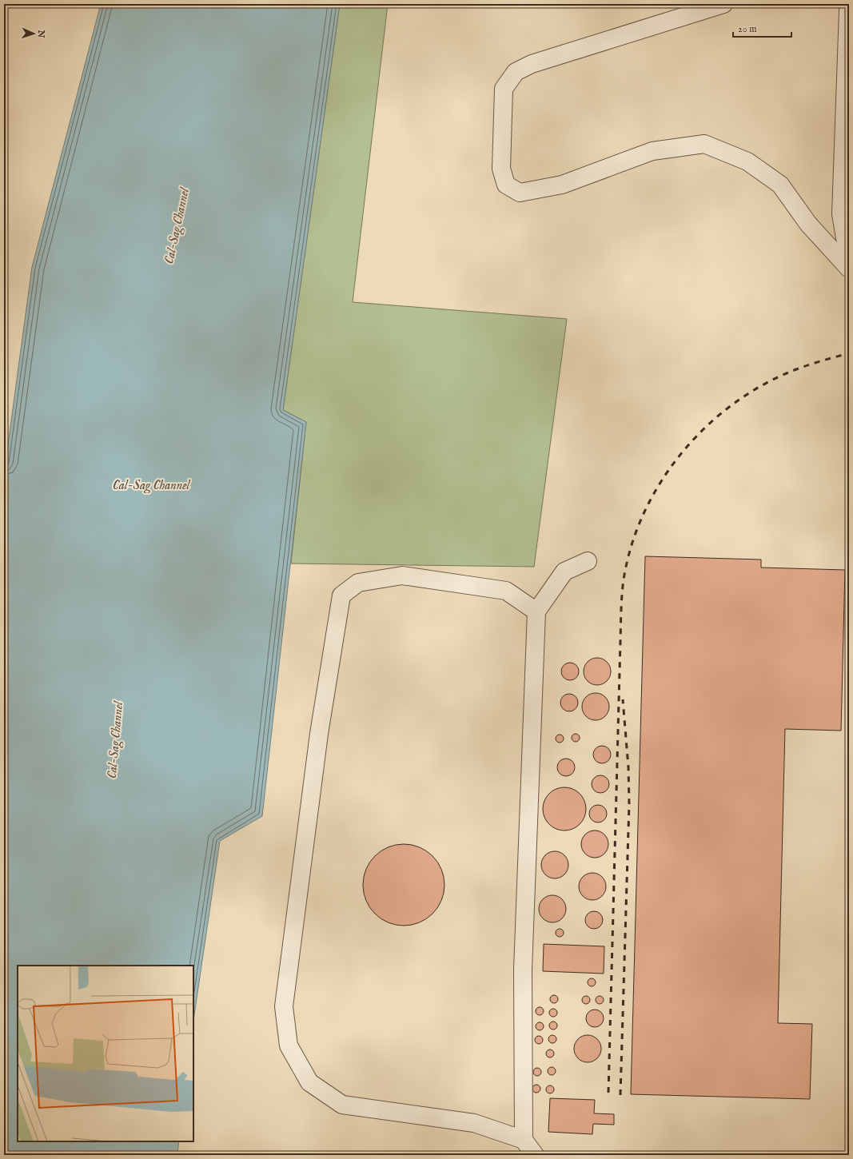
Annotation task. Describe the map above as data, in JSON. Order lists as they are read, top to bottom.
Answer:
{
  "water": ["Cal-Sag Channel"],
  "scale_bar": "20 m",
  "north": "right"
}
